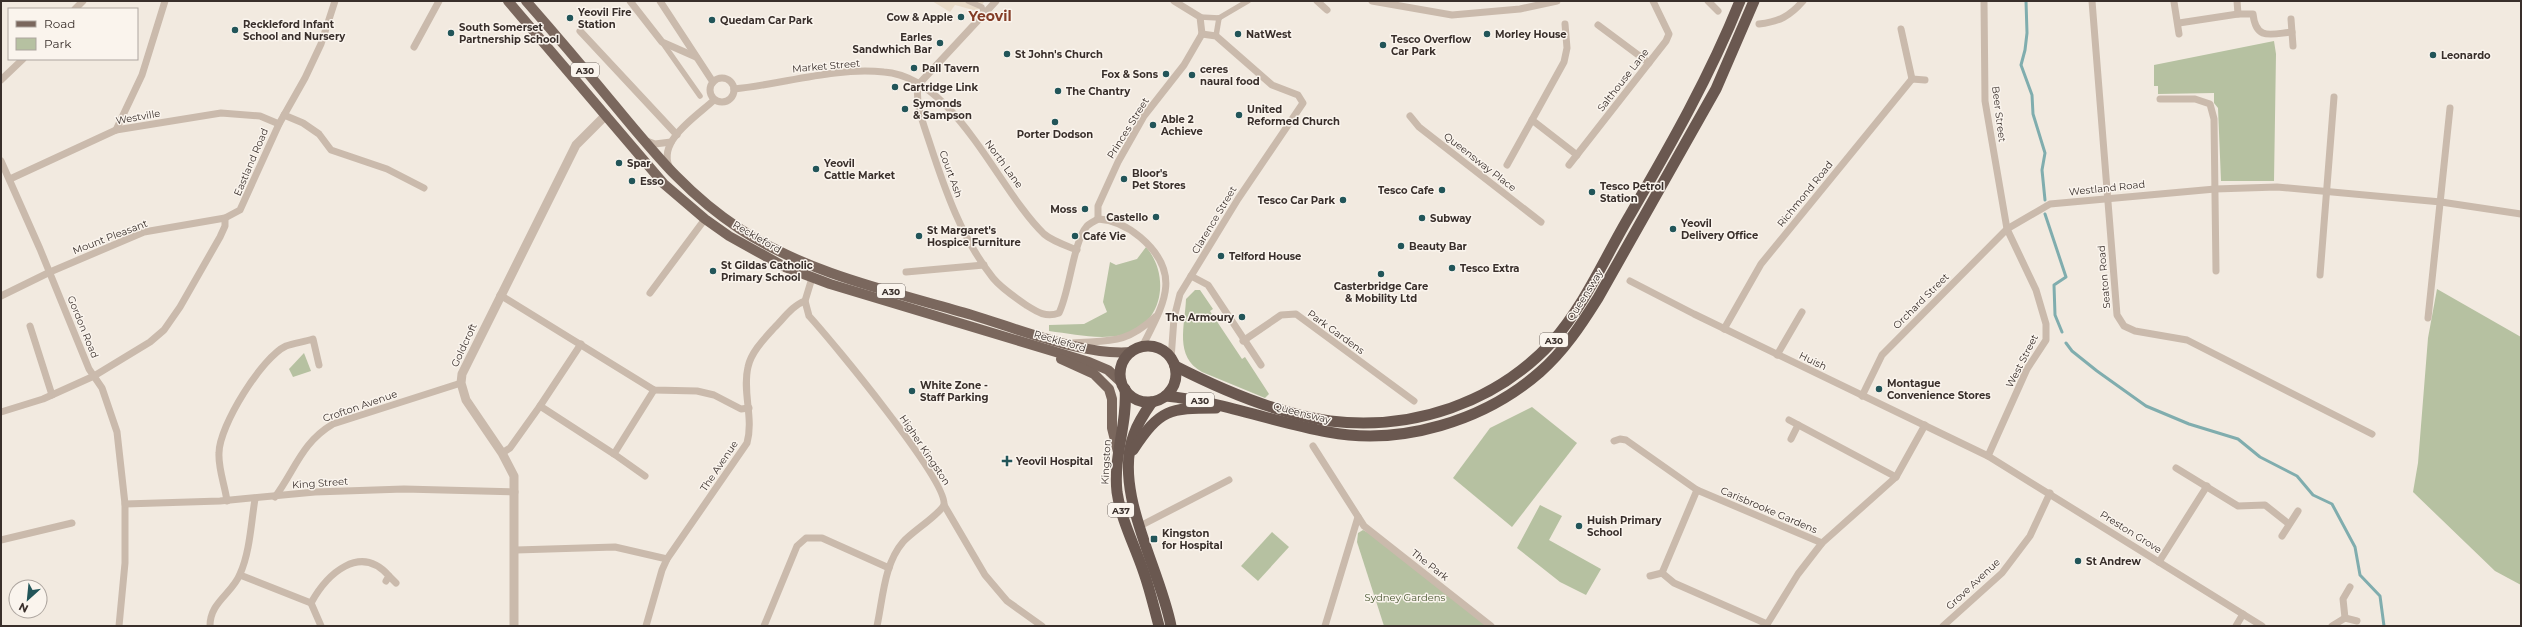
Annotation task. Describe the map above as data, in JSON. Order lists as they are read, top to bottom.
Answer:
{
  "streets": {
    "highway": [
      "A30",
      "Queensway",
      "Kingston",
      "A37"
    ],
    "main road": ["Reckleford"],
    "street": [
      "Market Street",
      "Salthouse Lane",
      "Beer Street",
      "Westville",
      "Princes Street",
      "Eastland Road",
      "Queensway Place",
      "North Lane",
      "Court Ash",
      "Westland Road",
      "Richmond Road",
      "Clarence Street",
      "Mount Pleasant",
      "Seaton Road",
      "Orchard Street",
      "Gordon Road",
      "Park Gardens",
      "Goldcroft",
      "Huish",
      "West Street",
      "Crofton Avenue",
      "Higher Kingston",
      "The Avenue",
      "King Street",
      "Carisbrooke Gardens",
      "Preston Grove",
      "The Park",
      "Grove Avenue"
    ]
  },
  "crossings": [
    ["Market Street", "North Lane"],
    ["Market Street", "Court Ash"],
    ["Beer Street", "Westland Road"],
    ["Beer Street", "Orchard Street"],
    ["Beer Street", "West Street"],
    ["Westville", "Eastland Road"],
    ["Westville", "Gordon Road"],
    ["Princes Street", "Court Ash"],
    ["Eastland Road", "Mount Pleasant"],
    ["North Lane", "Court Ash"],
    ["Westland Road", "Seaton Road"],
    ["Westland Road", "Orchard Street"],
    ["Westland Road", "West Street"],
    ["Richmond Road", "Huish"],
    ["Clarence Street", "Reckleford"],
    ["Clarence Street", "Queensway"],
    ["Clarence Street", "Kingston"],
    ["Clarence Street", "A37"],
    ["Mount Pleasant", "Gordon Road"],
    ["Reckleford", "Queensway"],
    ["Reckleford", "Goldcroft"],
    ["Reckleford", "Kingston"],
    ["Reckleford", "A37"],
    ["Queensway", "Kingston"],
    ["Queensway", "A37"],
    ["Orchard Street", "Huish"],
    ["Orchard Street", "West Street"],
    ["Gordon Road", "King Street"],
    ["Goldcroft", "Crofton Avenue"],
    ["Goldcroft", "King Street"],
    ["Huish", "West Street"],
    ["Huish", "Carisbrooke Gardens"],
    ["Huish", "Preston Grove"],
    ["West Street", "Preston Grove"],
    ["Crofton Avenue", "King Street"],
    ["Higher Kingston", "The Avenue"],
    ["Kingston", "A37"],
    ["Preston Grove", "Grove Avenue"]
  ],
  "districts": ["Yeovil"],
  "parks": ["Sydney Gardens"],
  "places": {
    "other": [
      "Cow & Apple",
      "Yeovil Fire Station",
      "Quedam Car Park",
      "Reckleford Infant School and Nursery",
      "South Somerset Partnership School",
      "NatWest",
      "Morley House",
      "Earles Sandwhich Bar",
      "Tesco Overflow Car Park",
      "St John's Church",
      "Leonardo",
      "Pall Tavern",
      "Fox & Sons",
      "ceres naural food",
      "Cartridge Link",
      "The Chantry",
      "Symonds & Sampson",
      "United Reformed Church",
      "Porter Dodson",
      "Able 2 Achieve",
      "Spar",
      "Yeovil Cattle Market",
      "Bloor's Pet Stores",
      "Esso",
      "Tesco Cafe",
      "Tesco Petrol Station",
      "Tesco Car Park",
      "Moss",
      "Castello",
      "Subway",
      "Yeovil Delivery Office",
      "St Margaret's Hospice Furniture",
      "Café Vie",
      "Beauty Bar",
      "Telford House",
      "Tesco Extra",
      "St Gildas Catholic Primary School",
      "Casterbridge Care & Mobility Ltd",
      "The Armoury",
      "Montague Convenience Stores",
      "White Zone - Staff Parking",
      "Huish Primary School",
      "St Andrew"
    ],
    "health": ["Yeovil Hospital"],
    "transit": ["Kingston for Hospital"]
  },
  "legend": ["Road", "Park"],
  "north": "bottom left"
}
